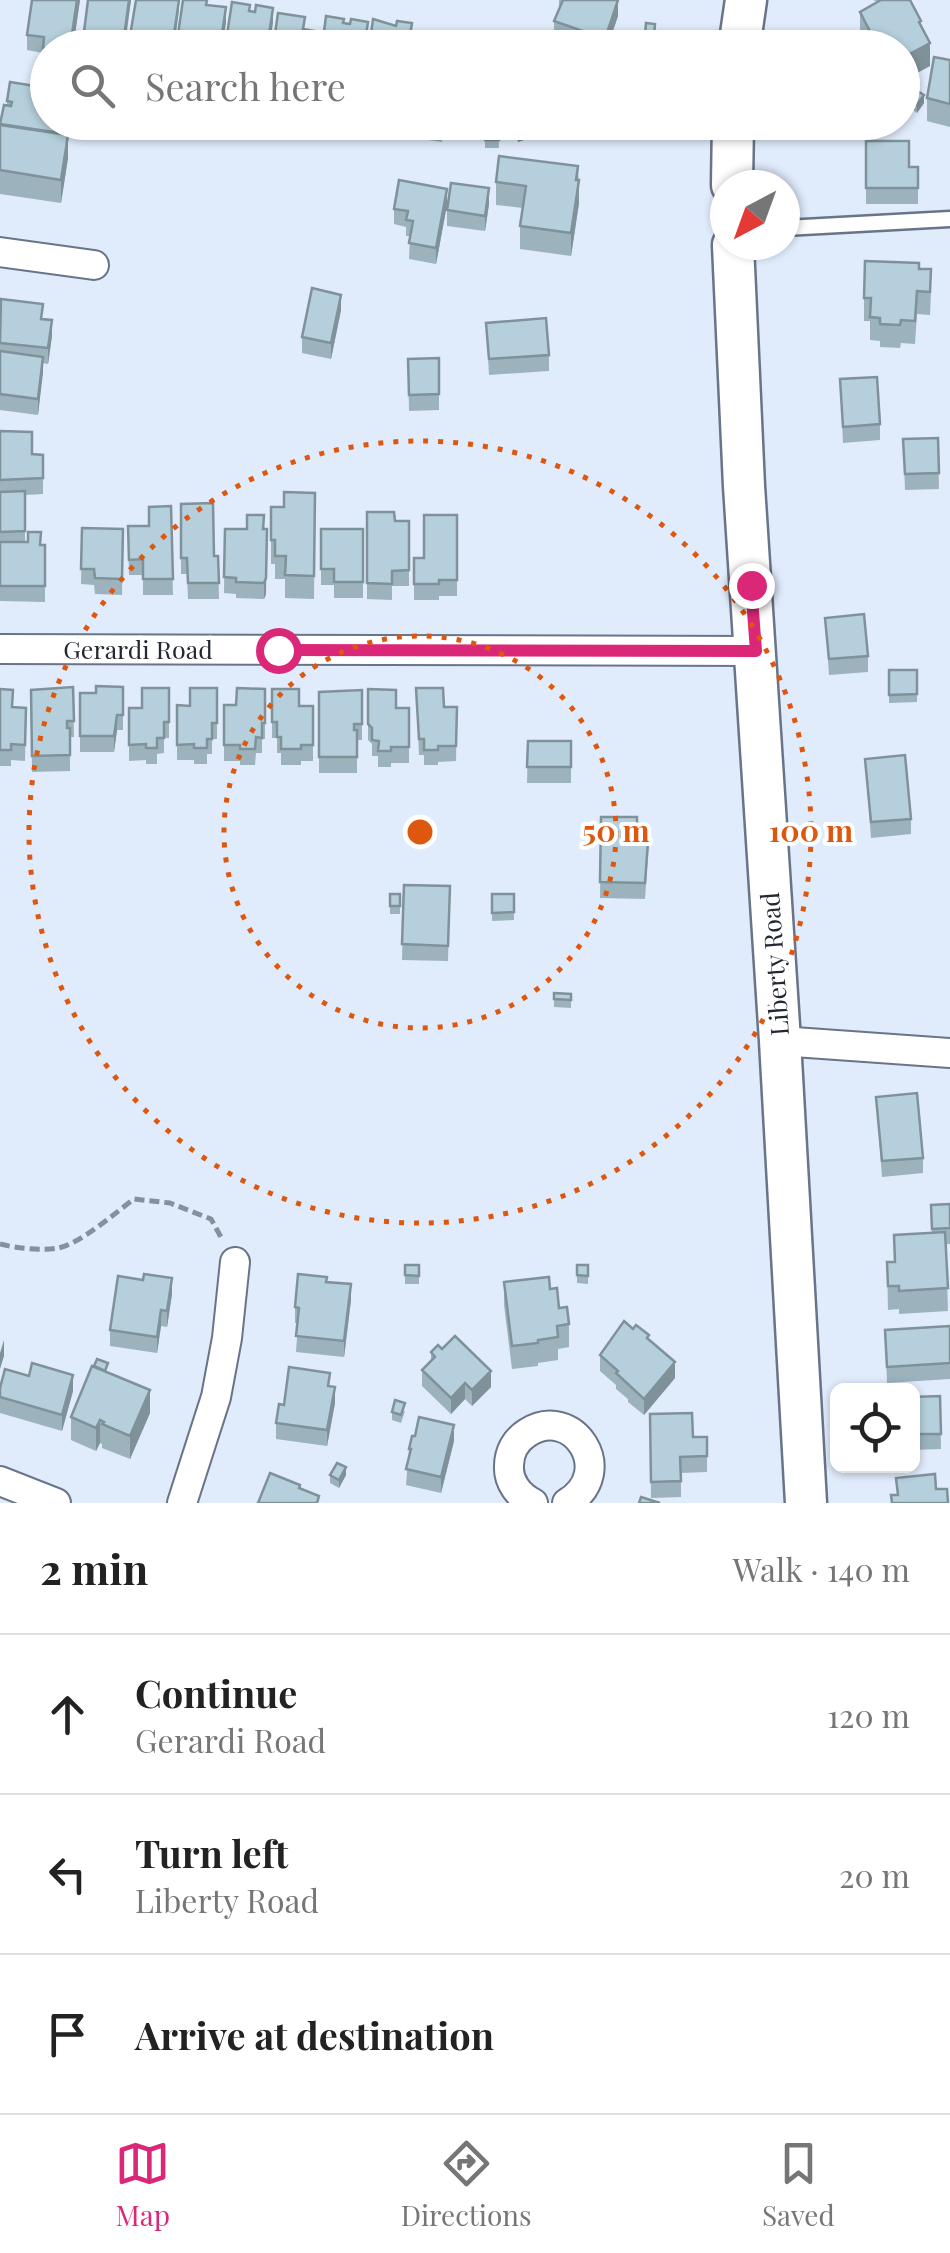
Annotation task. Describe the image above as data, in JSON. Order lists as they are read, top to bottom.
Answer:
{
  "streets": {
    "main road": ["Liberty Road"],
    "street": ["Gerardi Road"]
  },
  "crossings": [
    ["Gerardi Road", "Liberty Road"]
  ],
  "north": "bottom left",
  "page": {
    "search": "Search here",
    "heading": ["2 min", "Walk · 140 m"],
    "list": [
      ["Continue", "Gerardi Road", "120 m"],
      ["Turn left", "Liberty Road", "20 m"],
      "Arrive at destination"
    ],
    "nav": ["Map", "Directions", "Saved"]
  },
  "rings": ["50 m", "100 m"]
}
